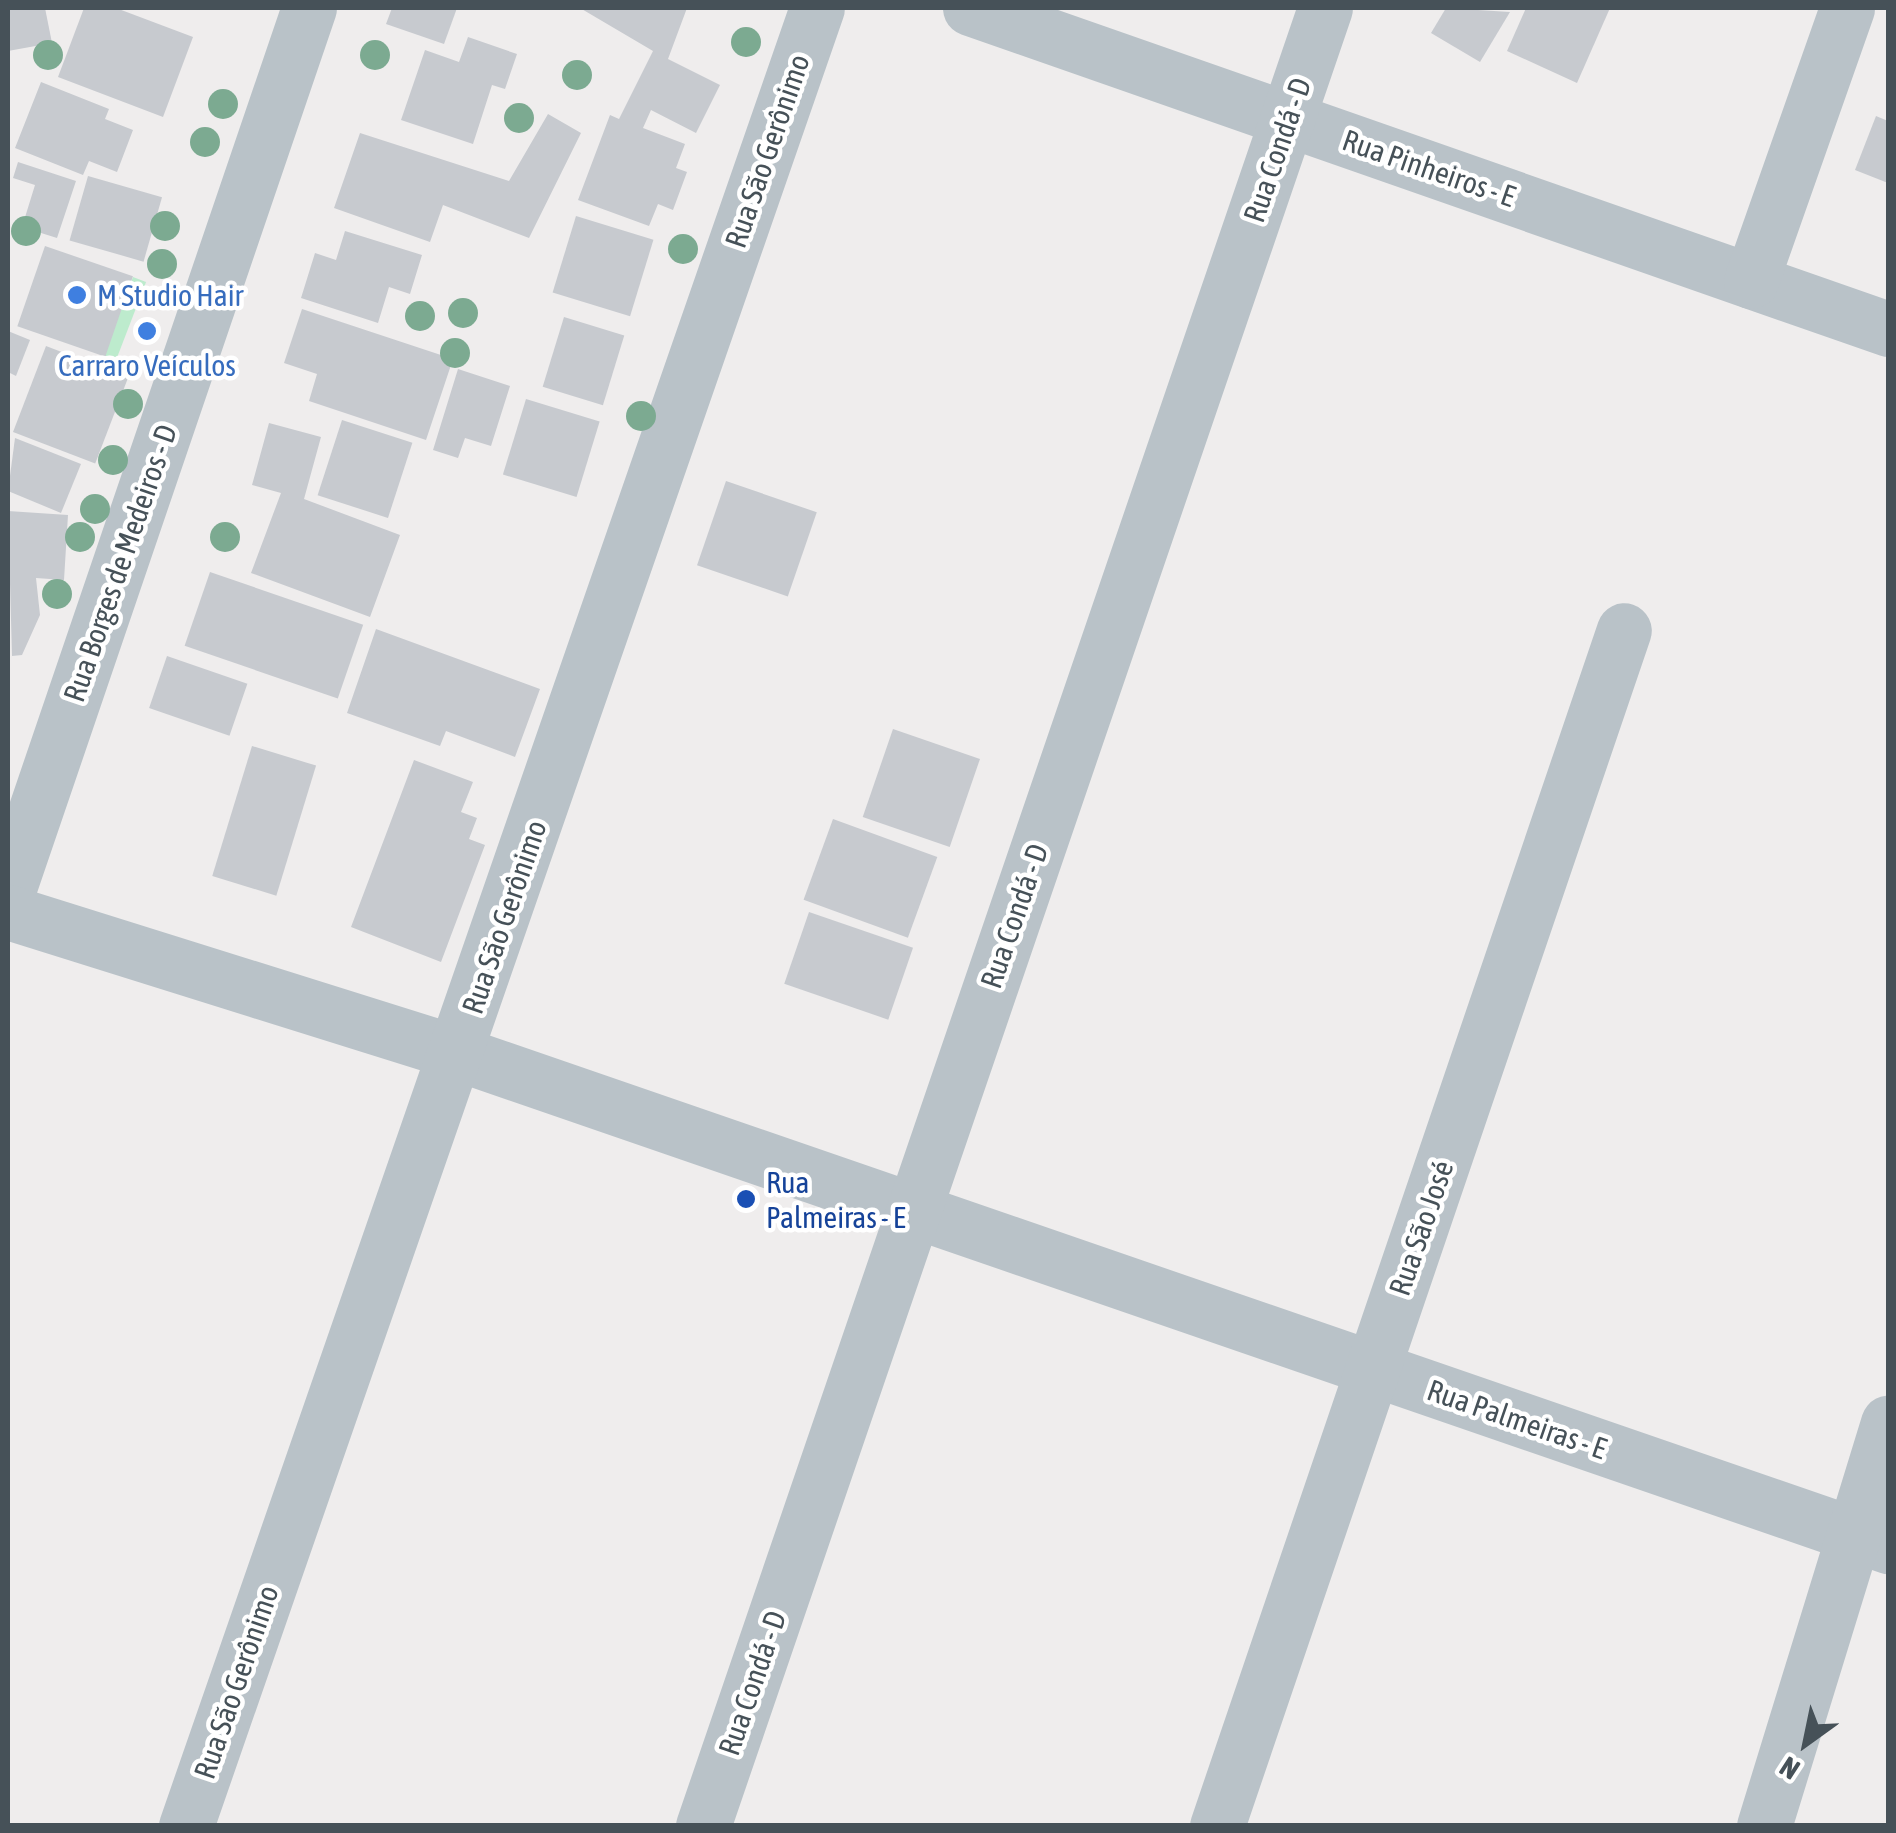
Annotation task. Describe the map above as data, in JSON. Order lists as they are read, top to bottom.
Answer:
{
  "streets": {
    "street": [
      "Rua Condá - D",
      "Rua São Gerônimo",
      "Rua Pinheiros - E",
      "Rua Borges de Medeiros - D",
      "Rua São José",
      "Rua Palmeiras - E"
    ]
  },
  "crossings": [
    ["Rua Condá - D", "Rua Pinheiros - E"],
    ["Rua Condá - D", "Rua Palmeiras - E"],
    ["Rua São Gerônimo", "Rua Palmeiras - E"],
    ["Rua São José", "Rua Palmeiras - E"]
  ],
  "places": ["M Studio Hair", "Carraro Veículos", "Rua Palmeiras - E"],
  "north": "bottom left"
}
